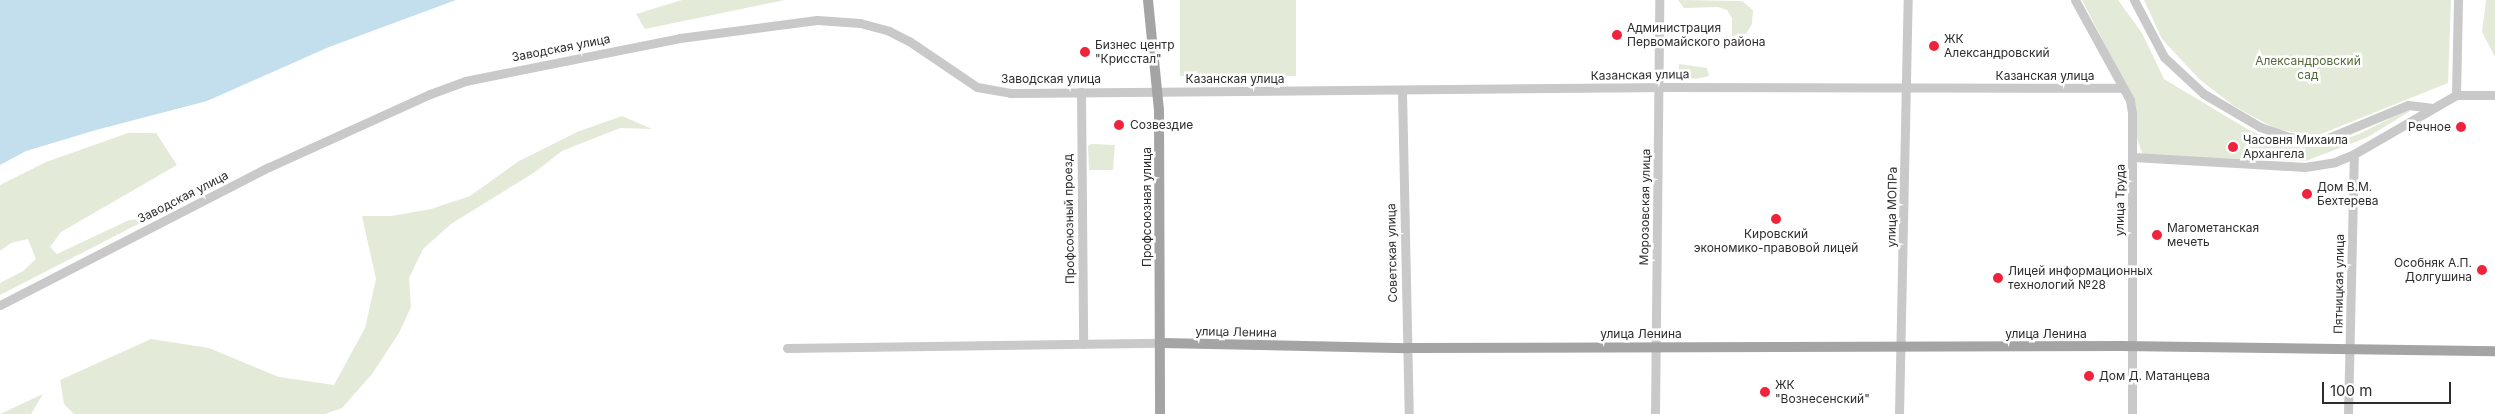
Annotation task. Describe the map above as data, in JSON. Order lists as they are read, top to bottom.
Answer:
{
  "streets": {
    "main road": ["Профсоюзная улица", "улица Ленина"],
    "street": [
      "Заводская улица",
      "Казанская улица",
      "улица Труда",
      "Морозовская улица",
      "улица МОПРа",
      "Профсоюзный проезд",
      "Советская улица",
      "Пятницкая улица"
    ]
  },
  "crossings": [
    ["Заводская улица", "Казанская улица"],
    ["Заводская улица", "Профсоюзная улица"],
    ["Заводская улица", "Профсоюзный проезд"],
    ["Казанская улица", "улица Труда"],
    ["Казанская улица", "Профсоюзная улица"],
    ["Казанская улица", "Морозовская улица"],
    ["Казанская улица", "улица МОПРа"],
    ["Казанская улица", "Советская улица"],
    ["улица Труда", "улица Ленина"],
    ["Профсоюзная улица", "улица Ленина"],
    ["Морозовская улица", "улица Ленина"],
    ["улица МОПРа", "улица Ленина"],
    ["Профсоюзный проезд", "улица Ленина"],
    ["Советская улица", "улица Ленина"],
    ["Пятницкая улица", "улица Ленина"]
  ],
  "parks": ["Александровский сад"],
  "places": [
    "Администрация Первомайского района",
    "ЖК Александровский",
    "Бизнес центр \"Крисстал\"",
    "Созвездие",
    "Речное",
    "Часовня Михаила Архангела",
    "Дом В.М. Бехтерева",
    "Кировский экономико-правовой лицей",
    "Магометанская мечеть",
    "Особняк А.П. Долгушина",
    "Лицей информационных технологий №28",
    "Дом Д. Матанцева",
    "ЖК \"Вознесенский\""
  ],
  "scale_bar": "100 m"
}
